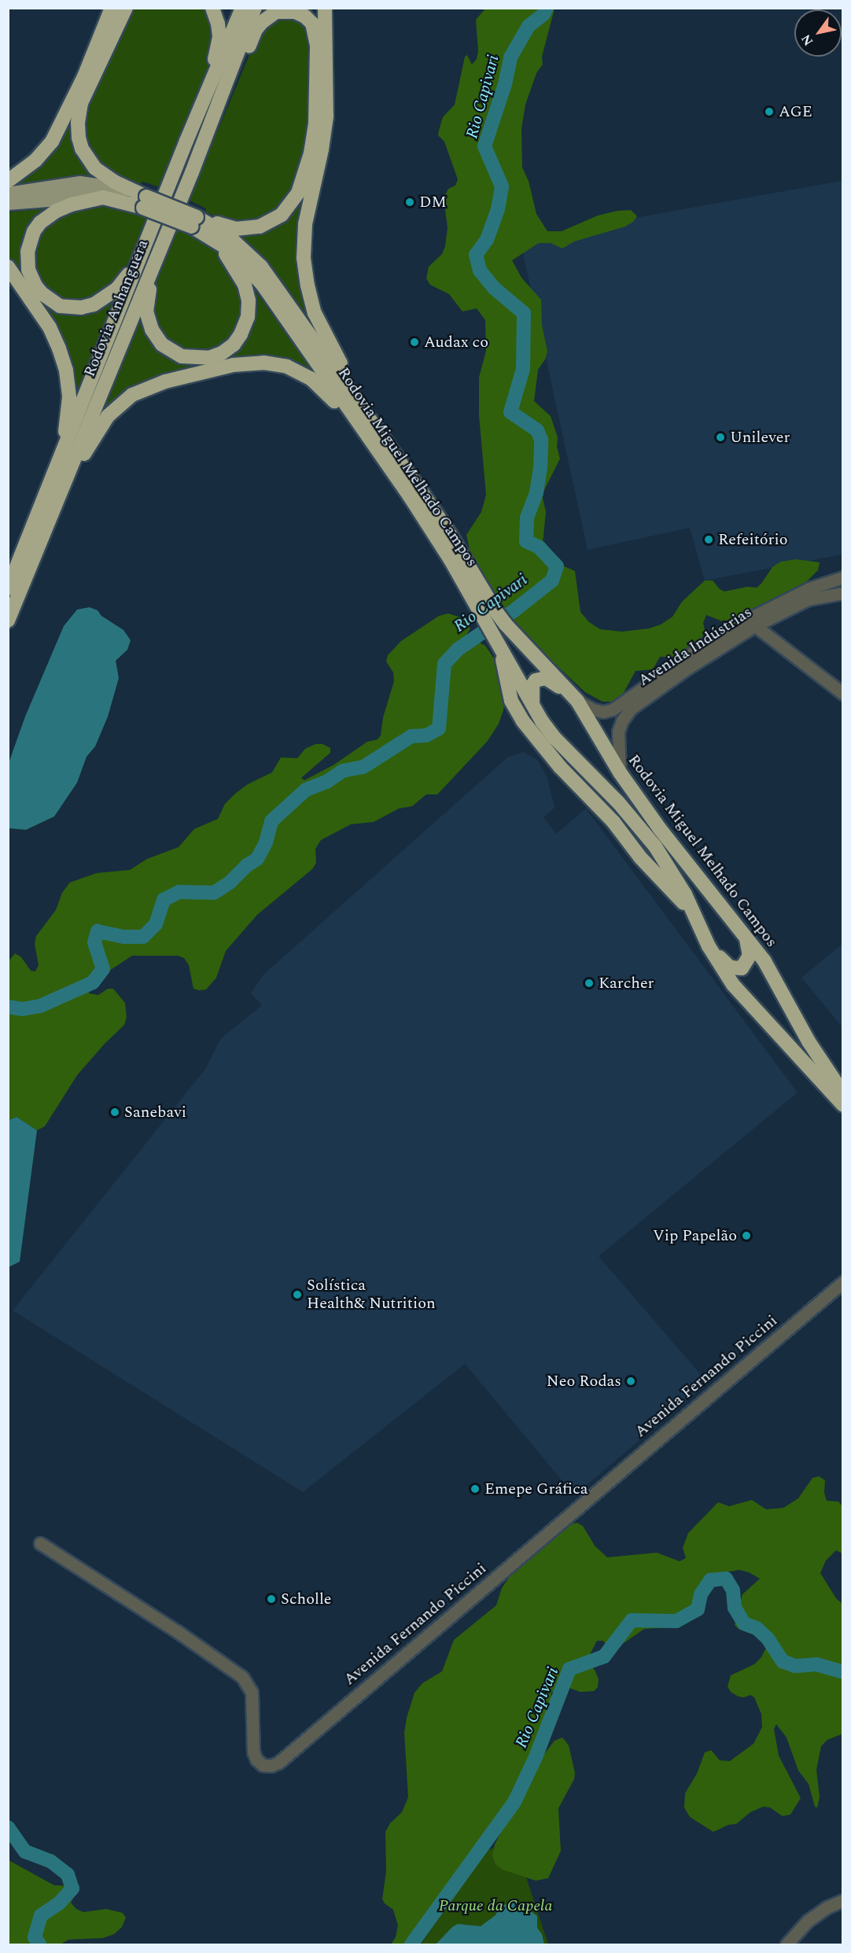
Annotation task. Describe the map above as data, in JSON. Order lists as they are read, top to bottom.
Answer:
{
  "streets": {
    "highway": ["Rodovia Anhanguera", "Rodovia Miguel Melhado Campos"],
    "street": ["Avenida Indústrias", "Avenida Fernando Piccini"]
  },
  "crossings": [
    ["Rodovia Miguel Melhado Campos", "Avenida Indústrias"]
  ],
  "water": ["Rio Capivari"],
  "parks": ["Parque da Capela"],
  "places": [
    "AGE",
    "DM",
    "Audax co",
    "Unilever",
    "Refeitório",
    "Karcher",
    "Sanebavi",
    "Vip Papelão",
    "Solística Health& Nutrition",
    "Neo Rodas",
    "Emepe Gráfica",
    "Scholle"
  ],
  "north": "bottom left"
}
